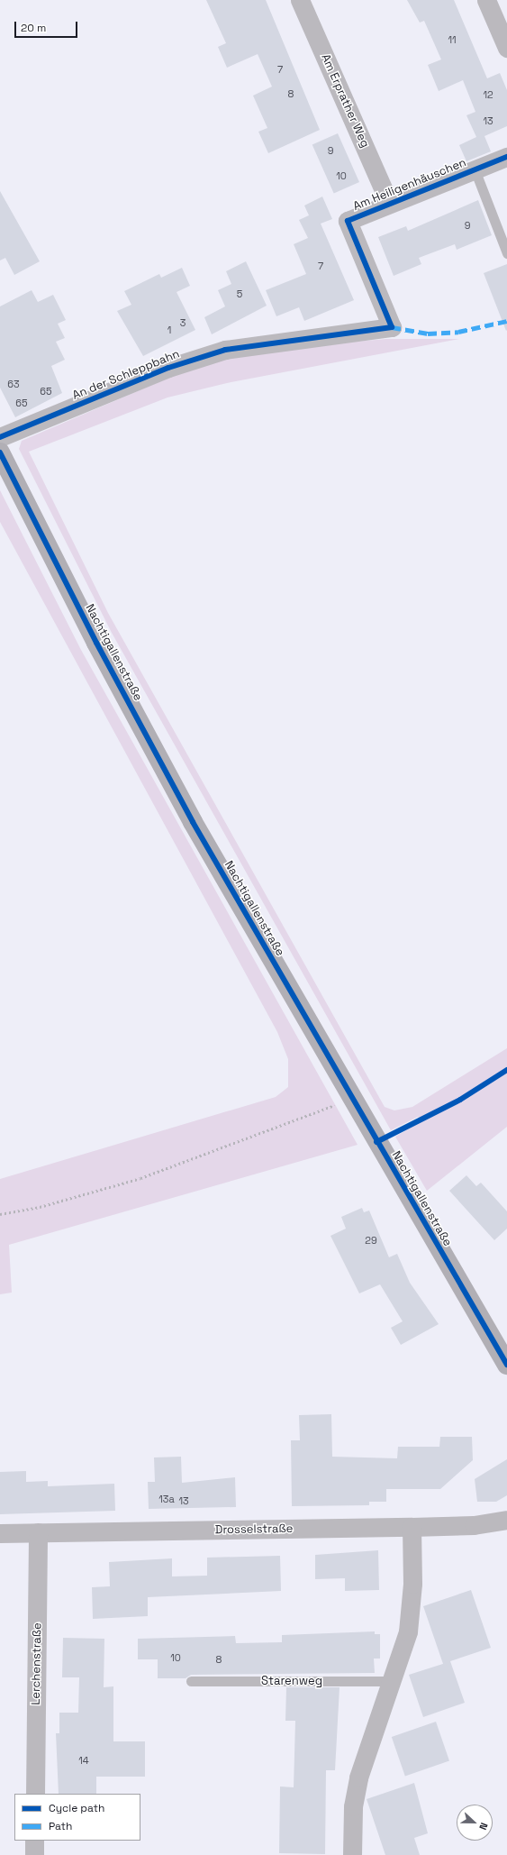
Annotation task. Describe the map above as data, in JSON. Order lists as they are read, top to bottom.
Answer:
{
  "streets": {
    "main road": ["Nachtigallenstraße"],
    "street": [
      "Am Erprather Weg",
      "Am Heiligenhäuschen",
      "An der Schleppbahn",
      "Drosselstraße",
      "Lerchenstraße"
    ],
    "lane": ["Starenweg"]
  },
  "crossings": [
    ["Am Erprather Weg", "Am Heiligenhäuschen"],
    ["Am Heiligenhäuschen", "An der Schleppbahn"],
    ["An der Schleppbahn", "Nachtigallenstraße"],
    ["Drosselstraße", "Lerchenstraße"]
  ],
  "house_numbers": [
    "11",
    "7",
    "8",
    "12",
    "13",
    "9",
    "10",
    "9",
    "7",
    "5",
    "3",
    "1",
    "63",
    "65",
    "65",
    "29",
    "13a",
    "13",
    "10",
    "8",
    "14"
  ],
  "legend": ["Cycle path", "Path"],
  "scale_bar": "20 m",
  "north": "right"
}
